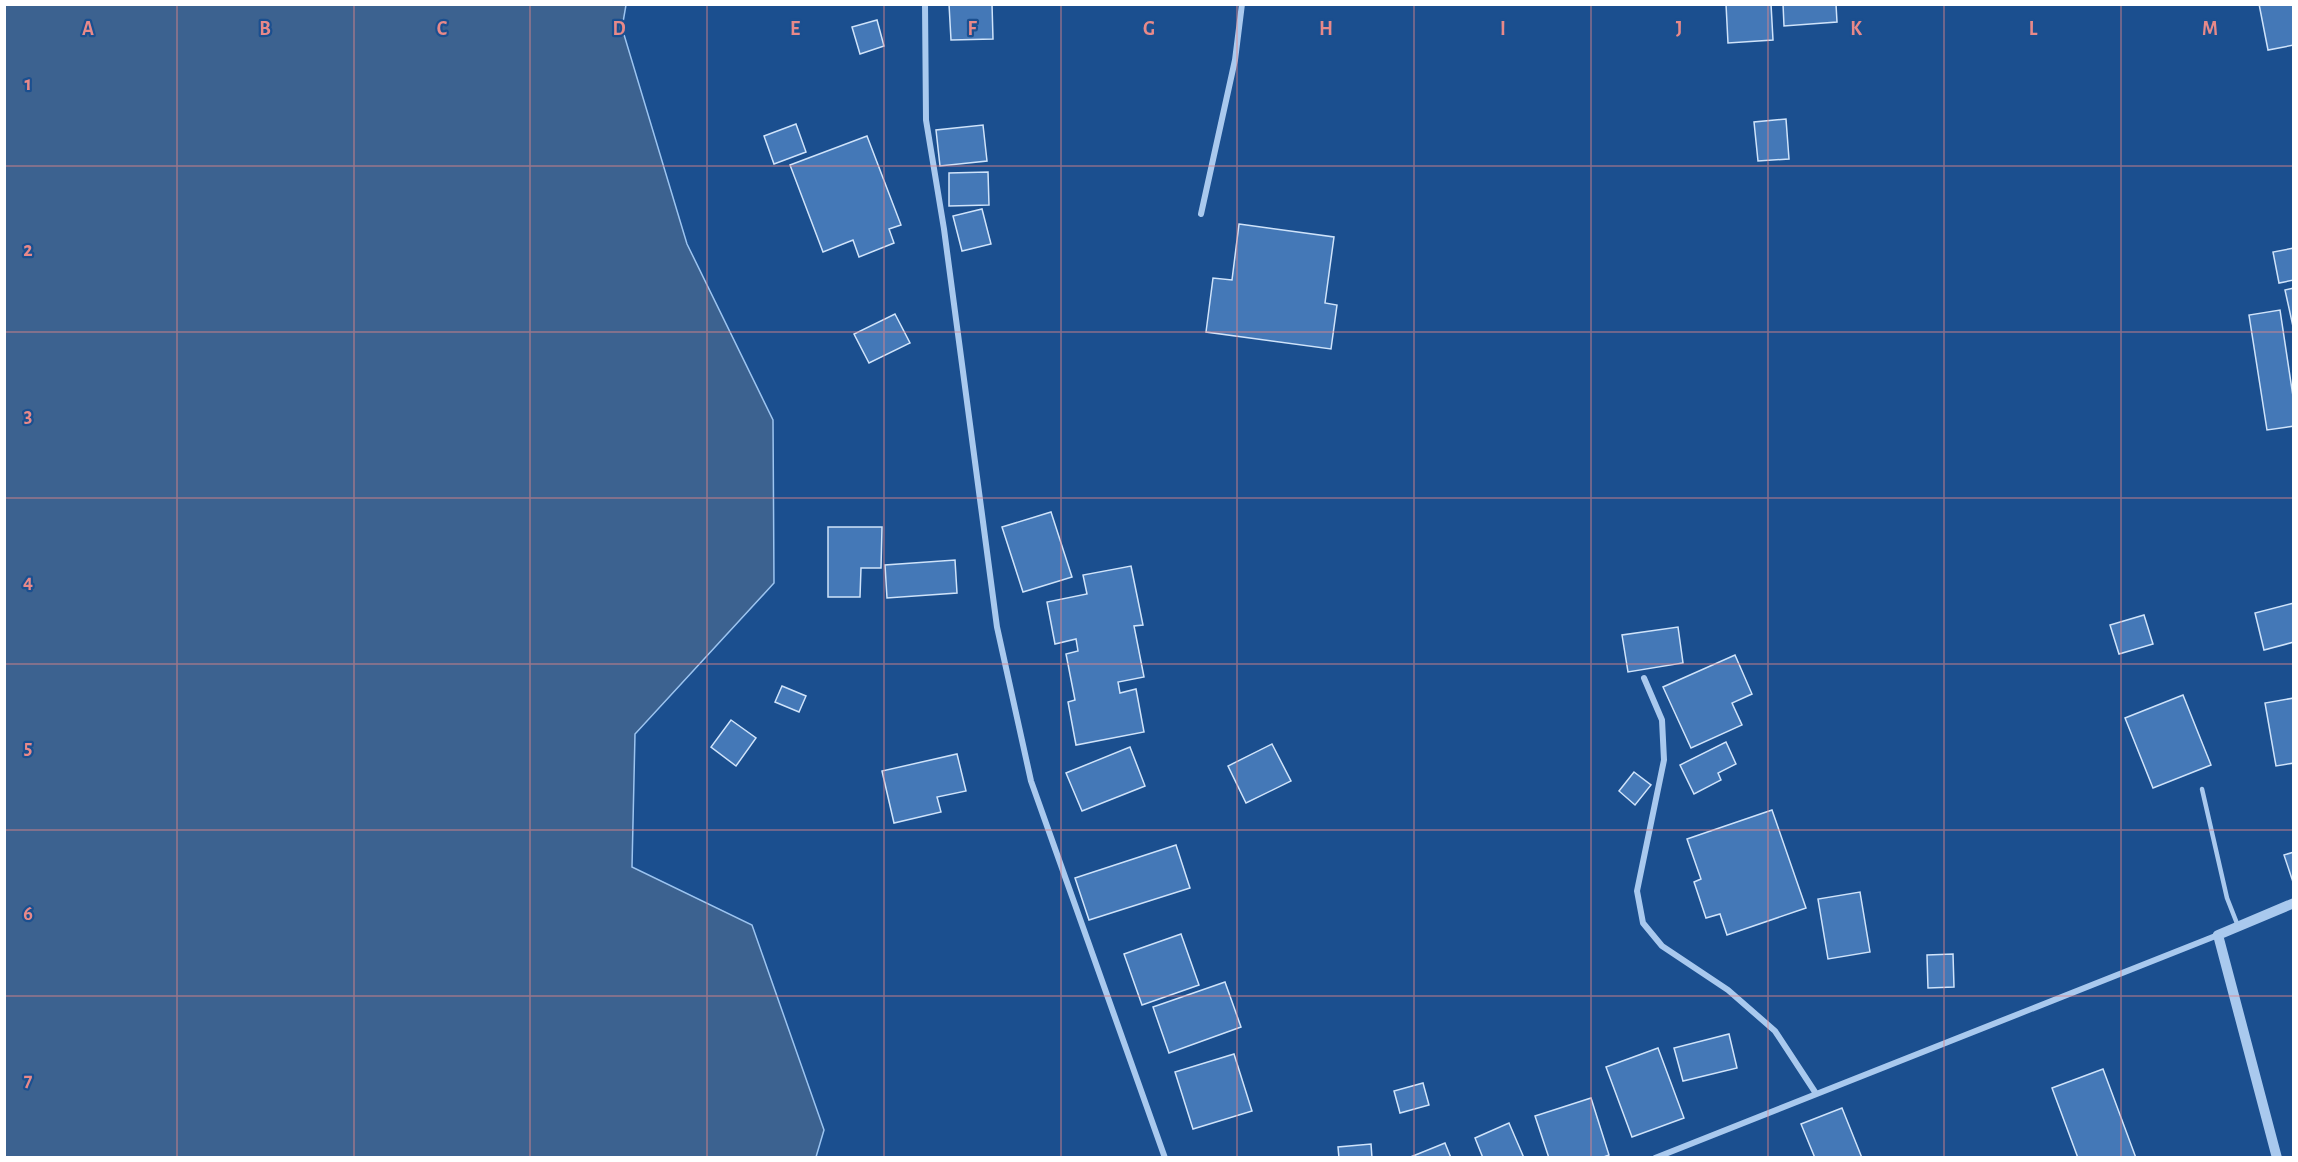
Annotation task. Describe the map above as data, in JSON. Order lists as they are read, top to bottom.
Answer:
{
  "grid": {
    "columns": [
      "A",
      "B",
      "C",
      "D",
      "E",
      "F",
      "G",
      "H",
      "I",
      "J",
      "K",
      "L",
      "M"
    ],
    "rows": [
      "1",
      "2",
      "3",
      "4",
      "5",
      "6",
      "7"
    ]
  }
}
